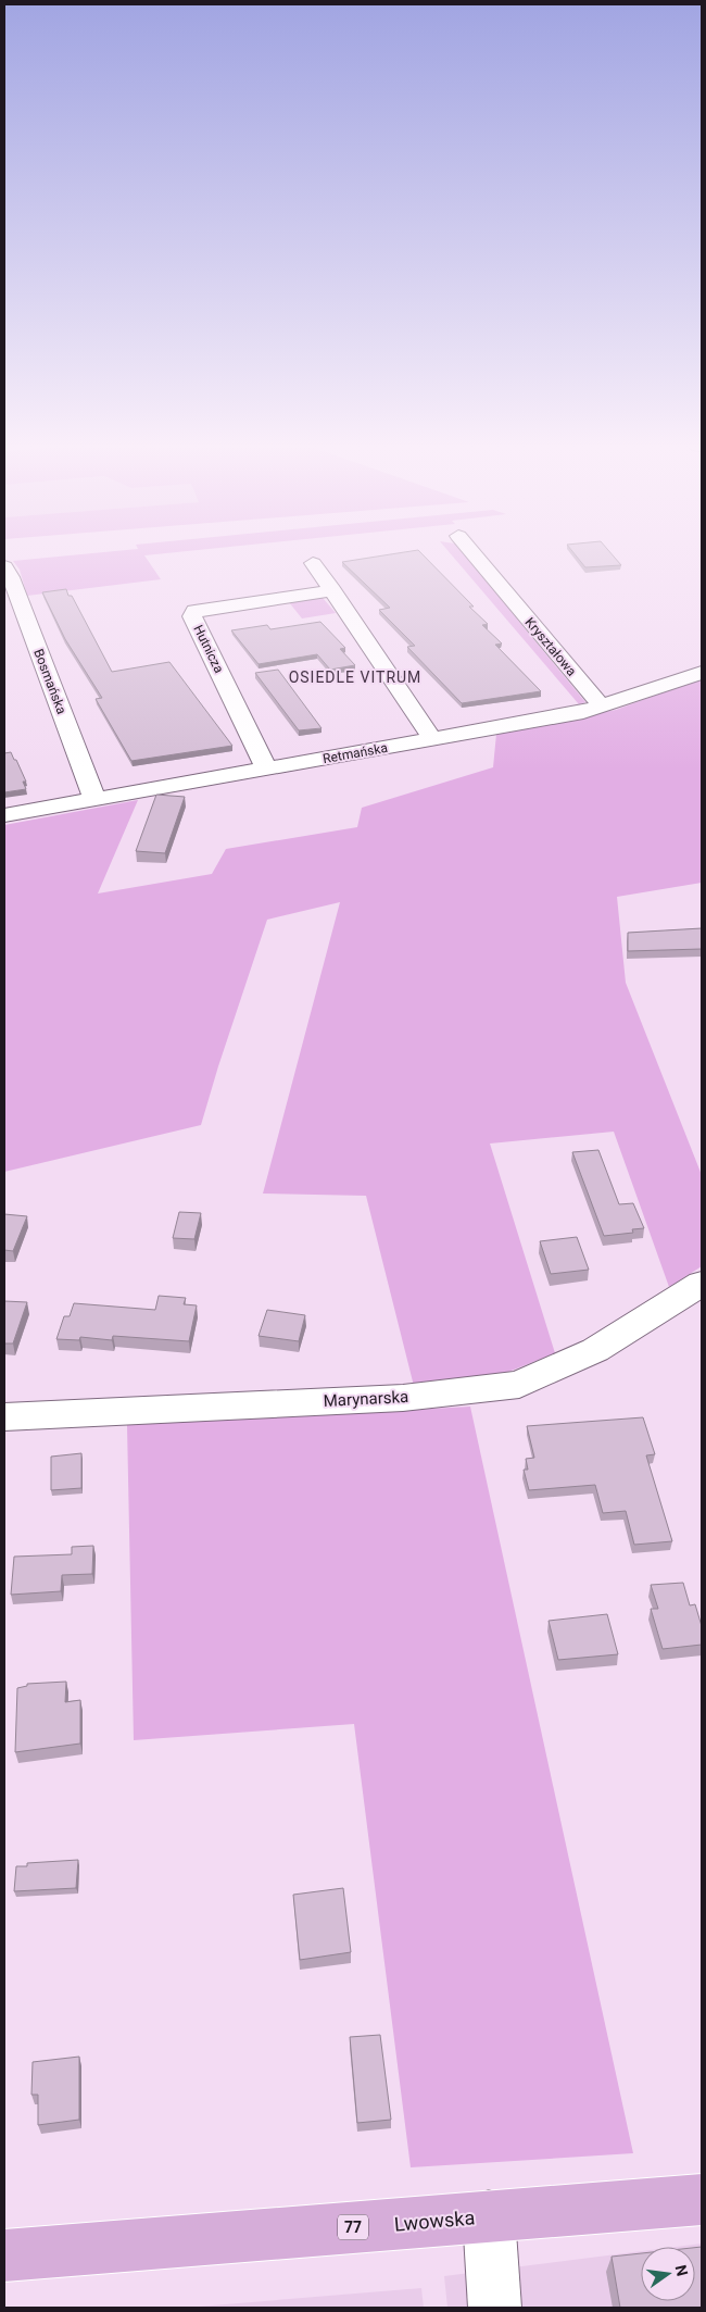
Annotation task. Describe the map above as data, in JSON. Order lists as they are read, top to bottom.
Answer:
{
  "streets": {
    "main road": ["Lwowska", "77"],
    "street": [
      "Kryształowa",
      "Hutnicza",
      "Bosmańska",
      "Retmańska",
      "Marynarska"
    ]
  },
  "crossings": [
    ["Kryształowa", "Retmańska"],
    ["Hutnicza", "Retmańska"],
    ["Bosmańska", "Retmańska"]
  ],
  "districts": ["OSIEDLE VITRUM"],
  "north": "right"
}
